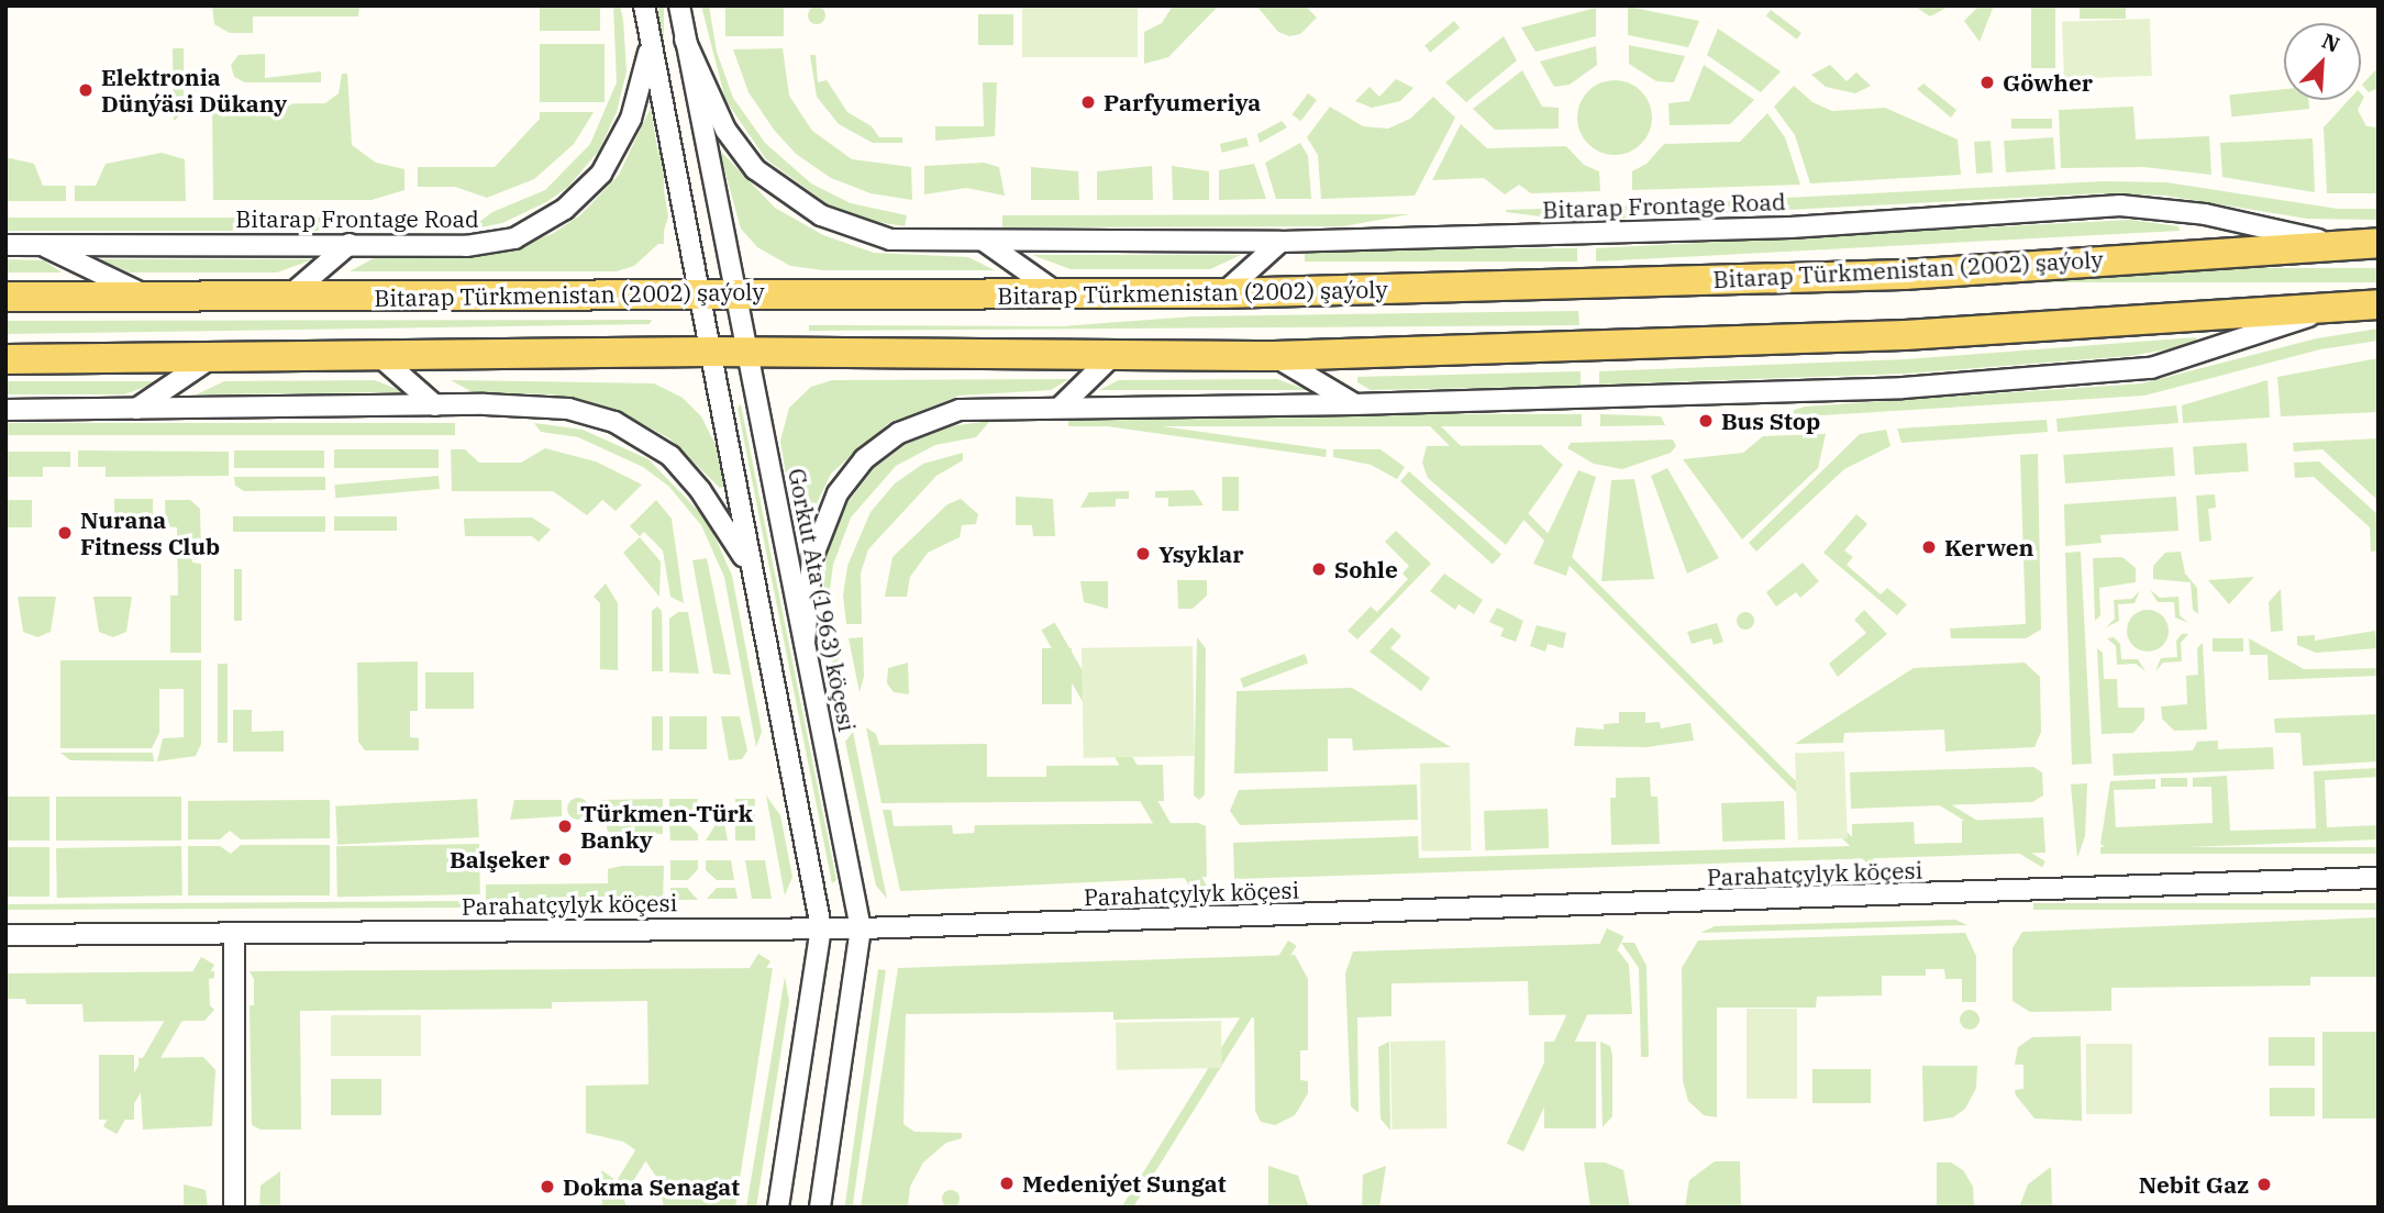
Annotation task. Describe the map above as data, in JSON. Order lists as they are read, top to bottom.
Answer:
{
  "streets": {
    "main road": ["Bitarap Türkmenistan (2002) şaýoly"],
    "street": ["Bitarap Frontage Road", "Gorkut Ata (1963) köçesi", "Parahatçylyk köçesi"]
  },
  "crossings": [
    ["Bitarap Frontage Road", "Bitarap Türkmenistan (2002) şaýoly"],
    ["Bitarap Frontage Road", "Gorkut Ata (1963) köçesi"],
    ["Bitarap Türkmenistan (2002) şaýoly", "Gorkut Ata (1963) köçesi"],
    ["Gorkut Ata (1963) köçesi", "Parahatçylyk köçesi"]
  ],
  "places": [
    "Göwher",
    "Elektronia Dünýäsi Dükany",
    "Parfyumeriya",
    "Bus Stop",
    "Nurana Fitness Club",
    "Kerwen",
    "Ysyklar",
    "Sohle",
    "Türkmen-Türk Banky",
    "Balşeker",
    "Medeniýet Sungat",
    "Nebit Gaz",
    "Dokma Senagat"
  ],
  "north": "top right"
}
